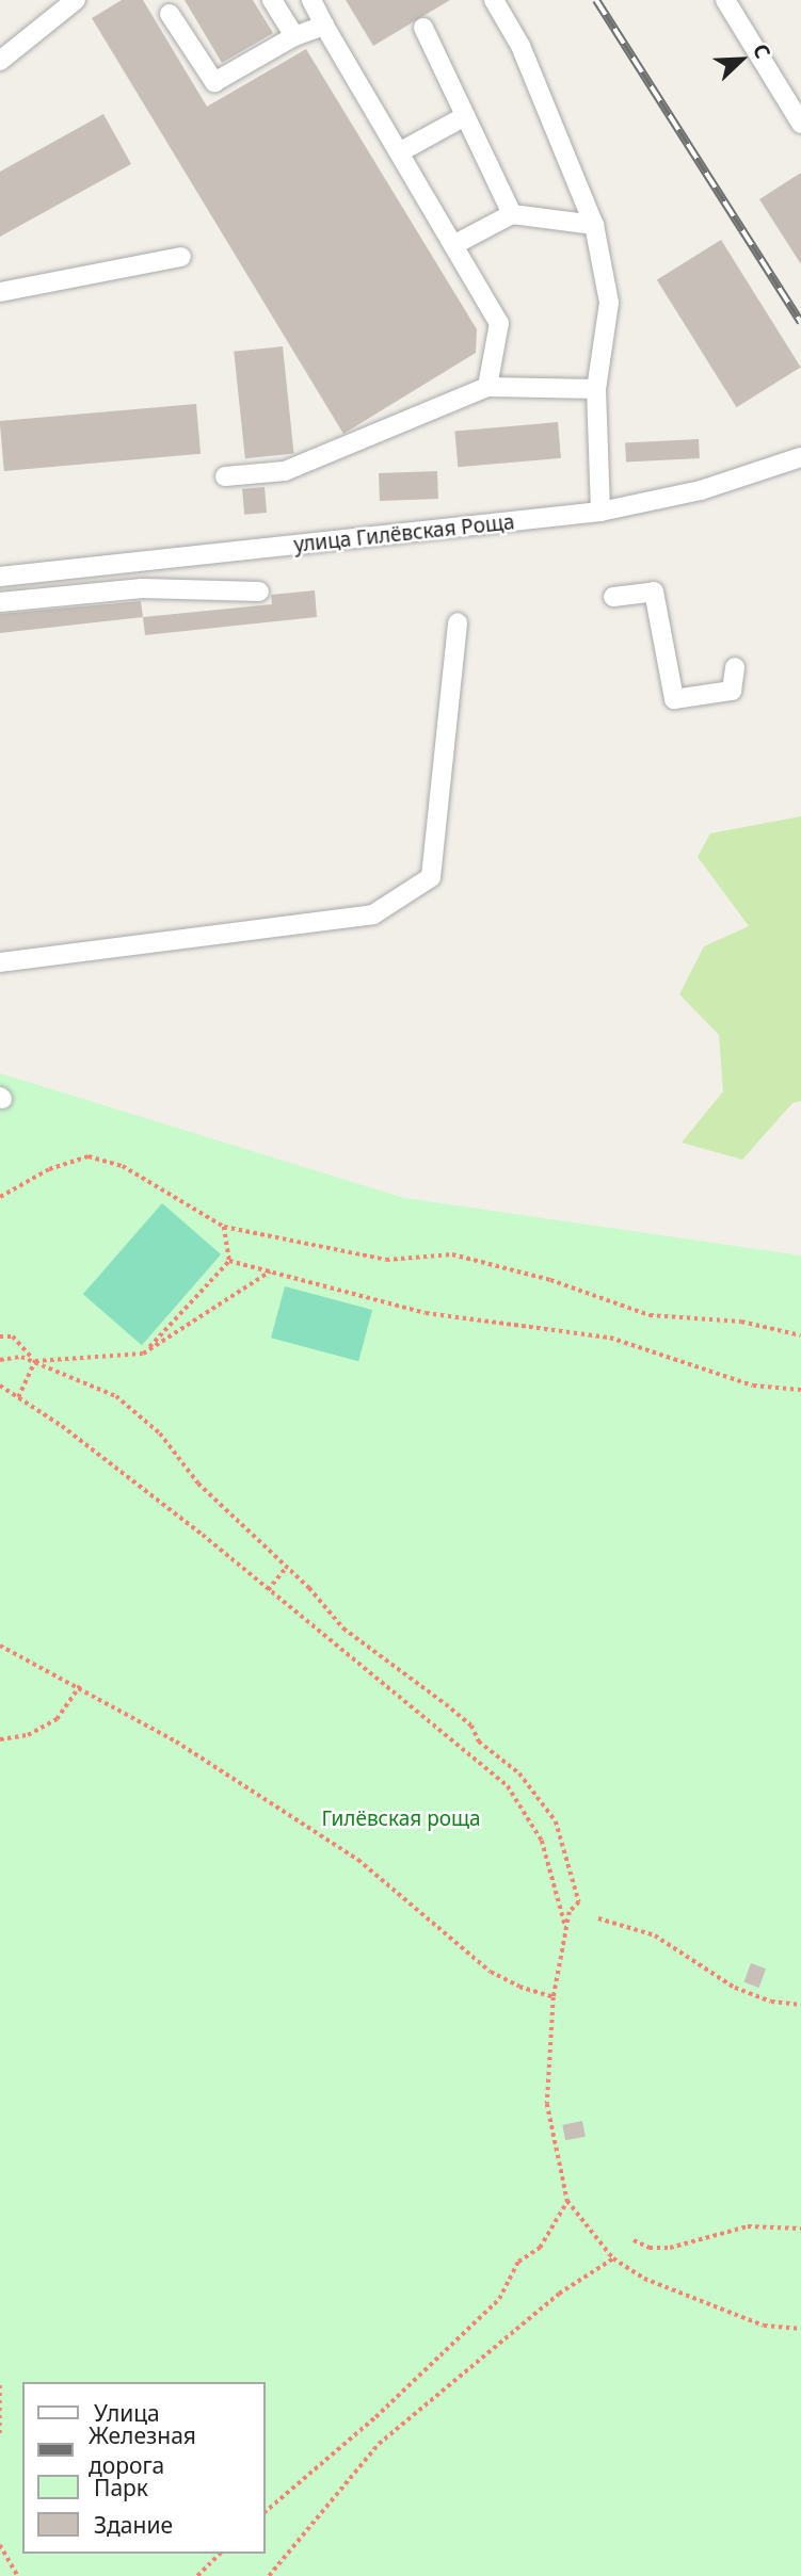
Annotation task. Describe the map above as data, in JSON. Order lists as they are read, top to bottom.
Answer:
{
  "streets": {
    "street": ["улица Гилёвская Роща"]
  },
  "parks": ["Гилёвская роща"],
  "legend": [
    "Улица",
    "Железная дорога",
    "Парк",
    "Здание"
  ],
  "north": "top right"
}
